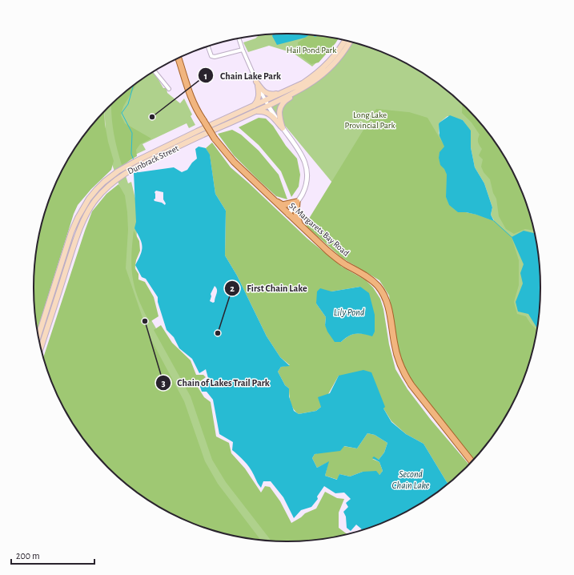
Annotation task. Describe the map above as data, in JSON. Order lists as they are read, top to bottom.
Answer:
{
  "streets": {
    "main road": ["Dunbrack Street", "St Margarets Bay Road"]
  },
  "water": ["Lily Pond", "Second Chain Lake"],
  "parks": ["Hail Pond Park", "Long Lake Provincial Park"],
  "places": ["Chain Lake Park", "Chain of Lakes Trail Park", "First Chain Lake"],
  "scale_bar": "200 m"
}
